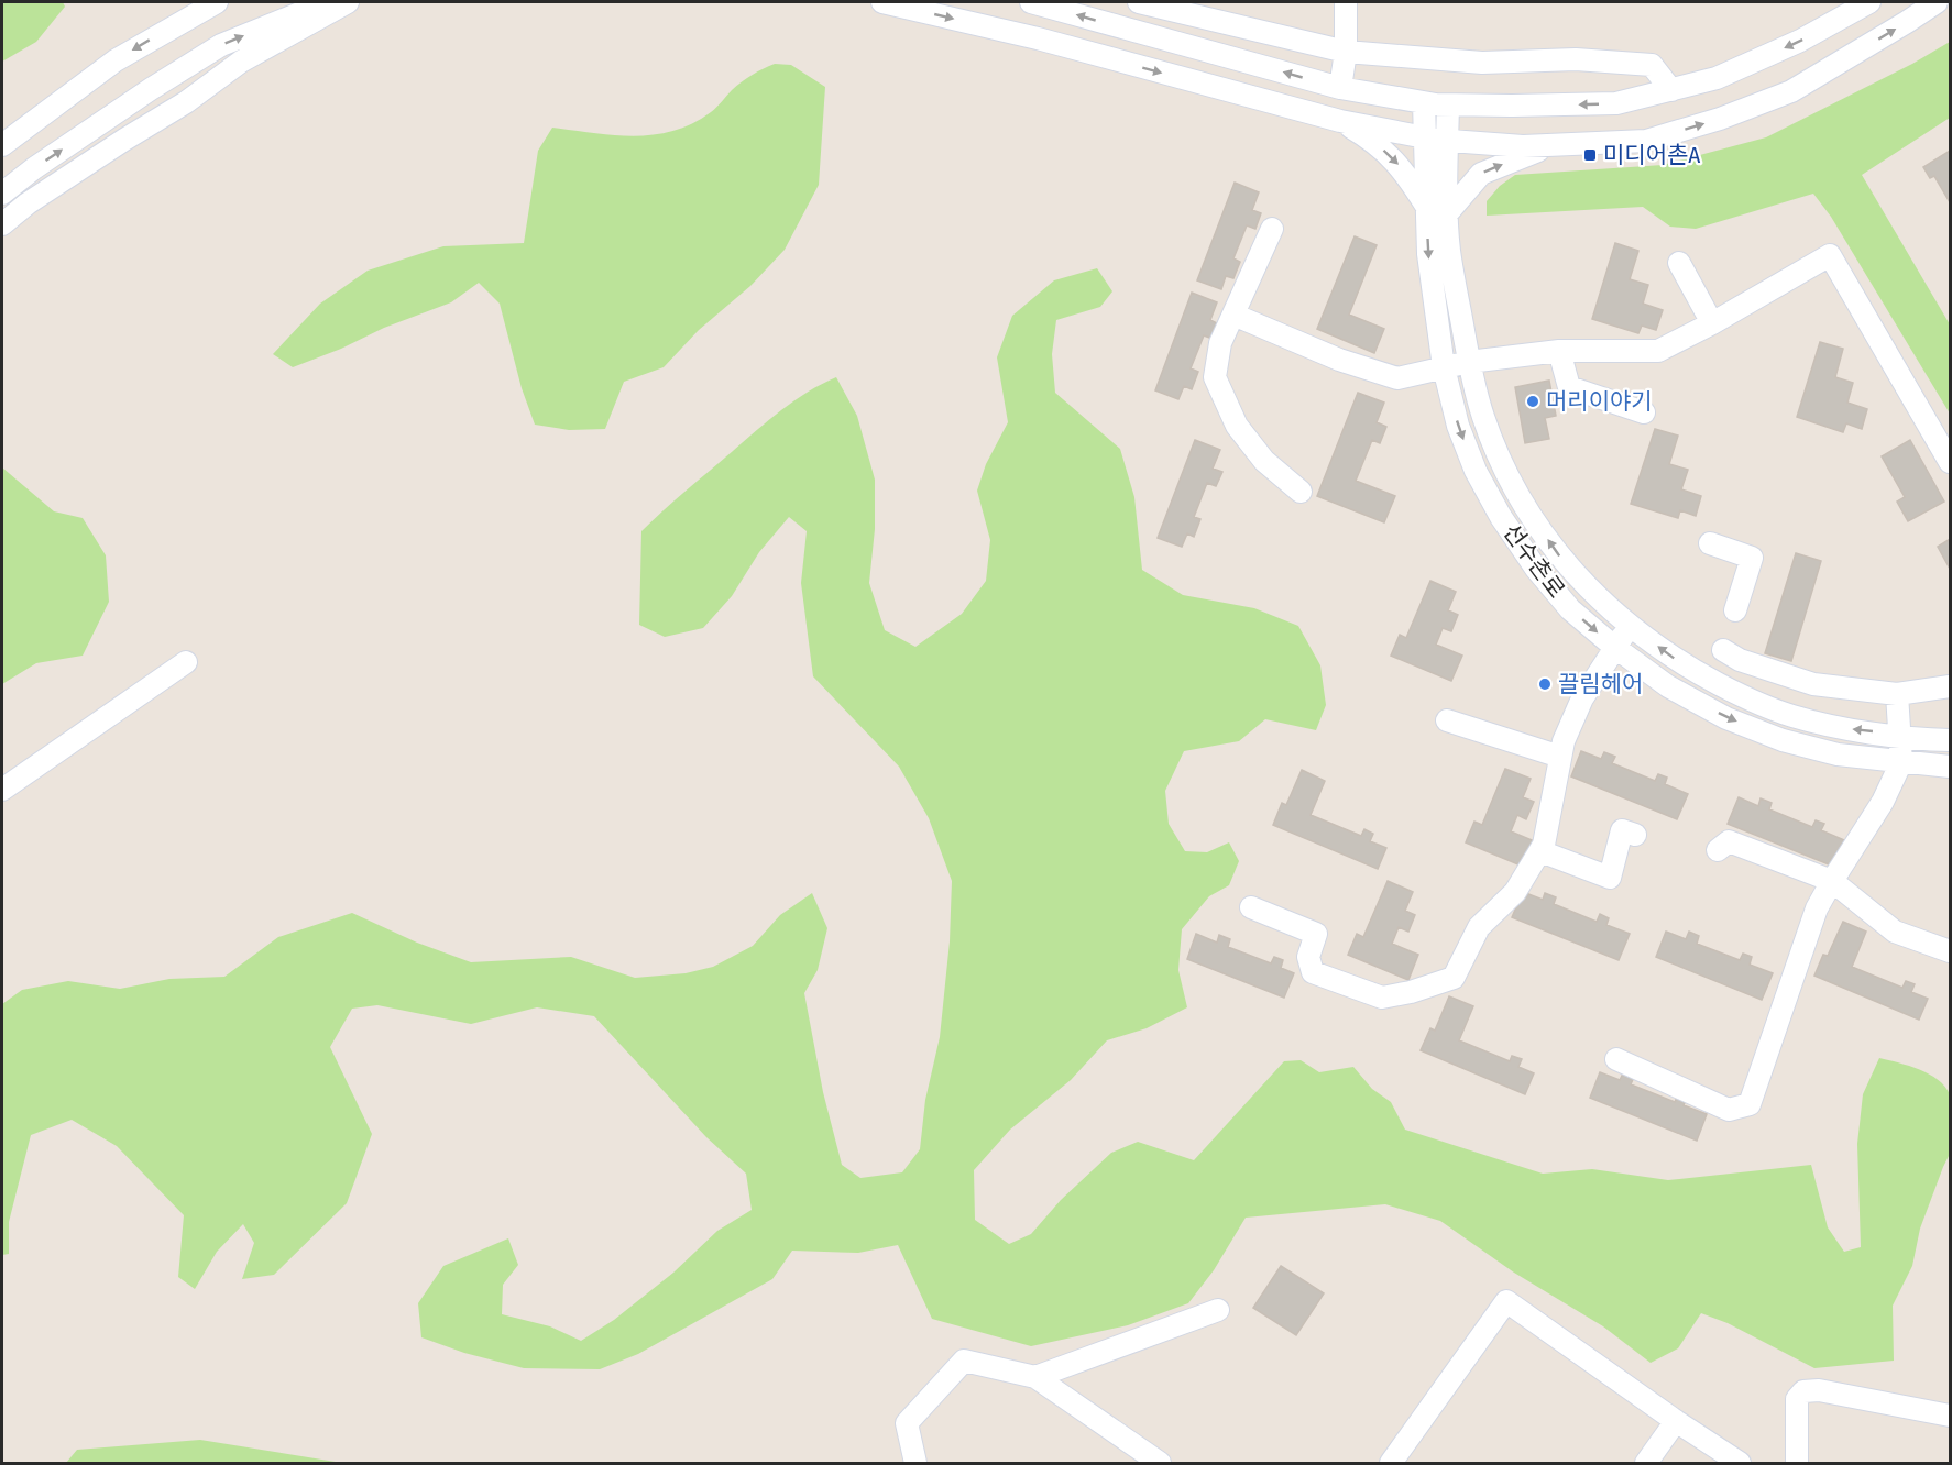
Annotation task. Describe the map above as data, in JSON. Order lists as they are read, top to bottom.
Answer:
{
  "streets": {
    "street": ["선수촌로"]
  },
  "places": {
    "transit": ["미디어촌A"],
    "other": ["머리이야기", "끌림헤어"]
  }
}
